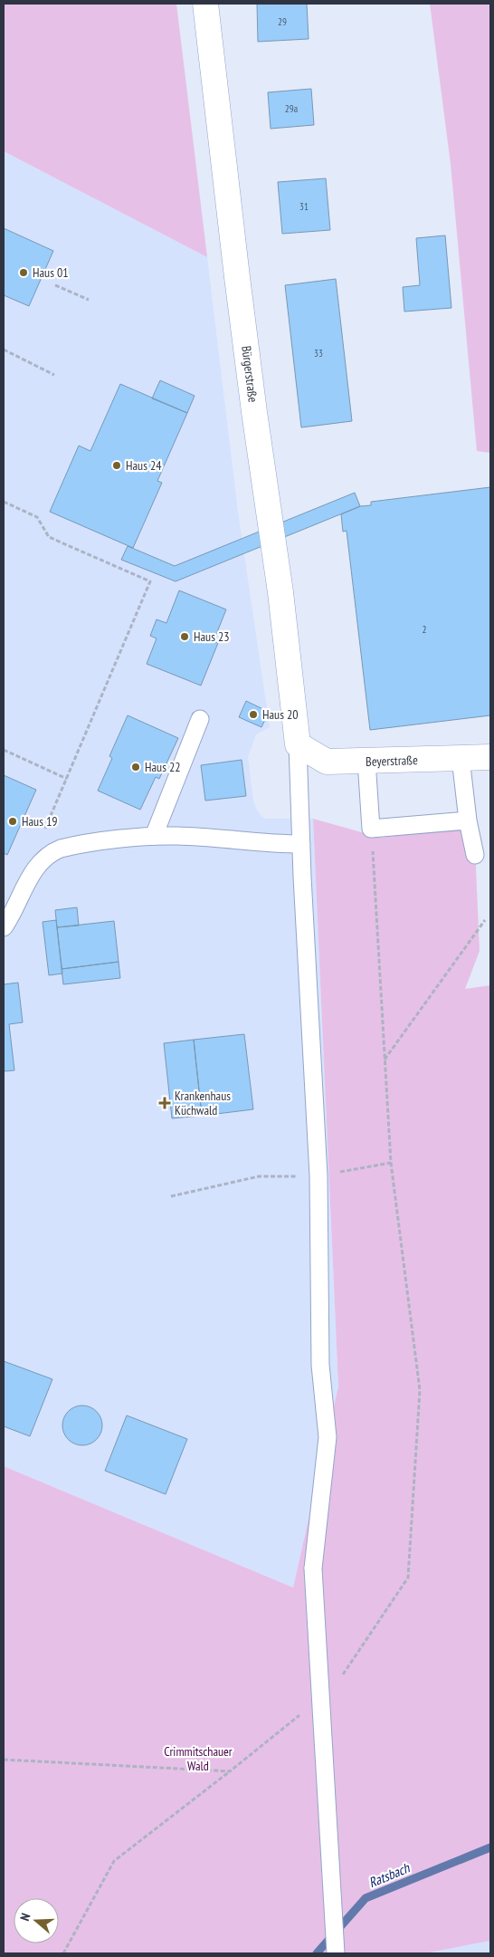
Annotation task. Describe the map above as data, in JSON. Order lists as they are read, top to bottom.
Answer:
{
  "streets": {
    "street": ["Bürgerstraße", "Beyerstraße"]
  },
  "crossings": [
    ["Bürgerstraße", "Beyerstraße"]
  ],
  "water": ["Ratsbach"],
  "parks": ["Crimmitschauer Wald"],
  "places": {
    "other": [
      "Haus 01",
      "Haus 24",
      "Haus 23",
      "Haus 20",
      "Haus 22",
      "Haus 19"
    ],
    "health": ["Krankenhaus Küchwald"]
  },
  "house_numbers": [
    "29",
    "29a",
    "31",
    "33",
    "2"
  ],
  "north": "left"
}
